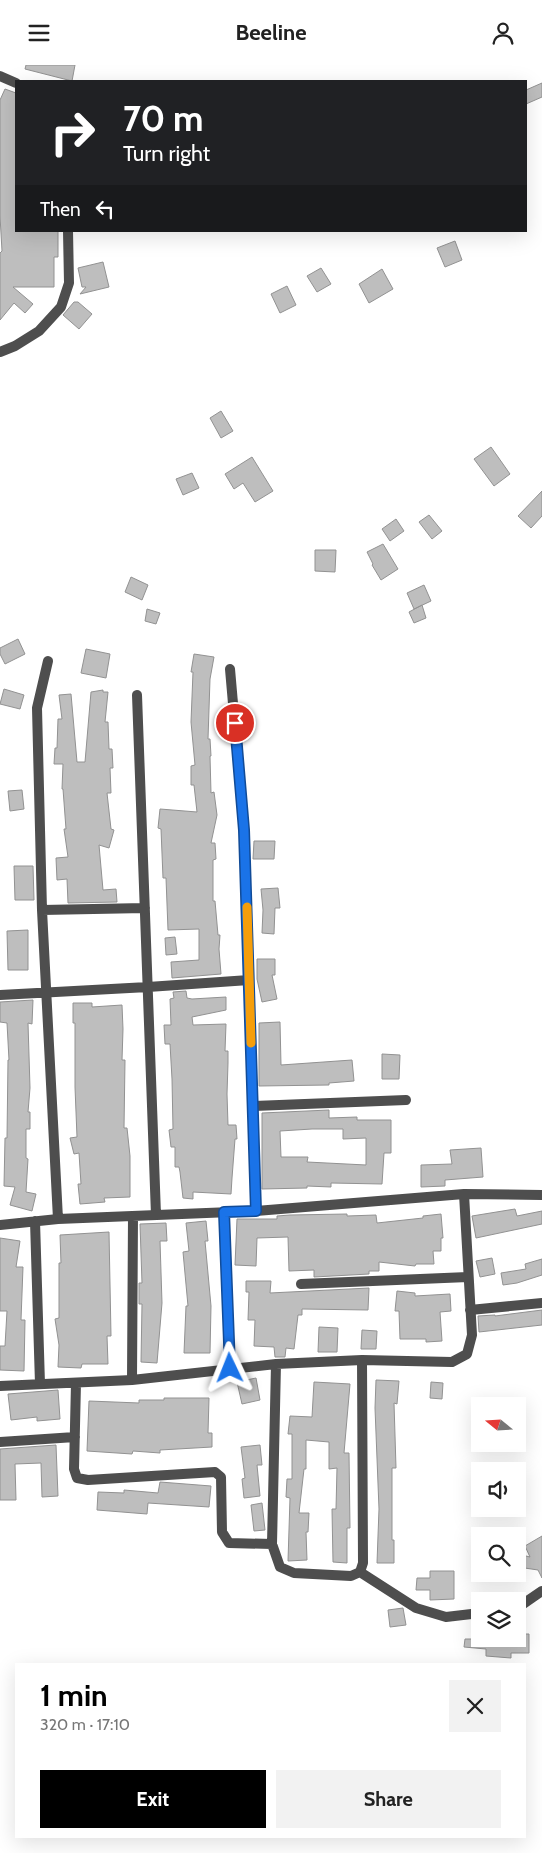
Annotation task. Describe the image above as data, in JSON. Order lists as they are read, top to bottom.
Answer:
{
  "north": "left",
  "page": {
    "header": "Beeline",
    "turn": ["70 m", "Turn right"],
    "then": "Then",
    "heading": ["1 min", "320 m · 17:10"],
    "buttons": ["Exit", "Share"]
  }
}
